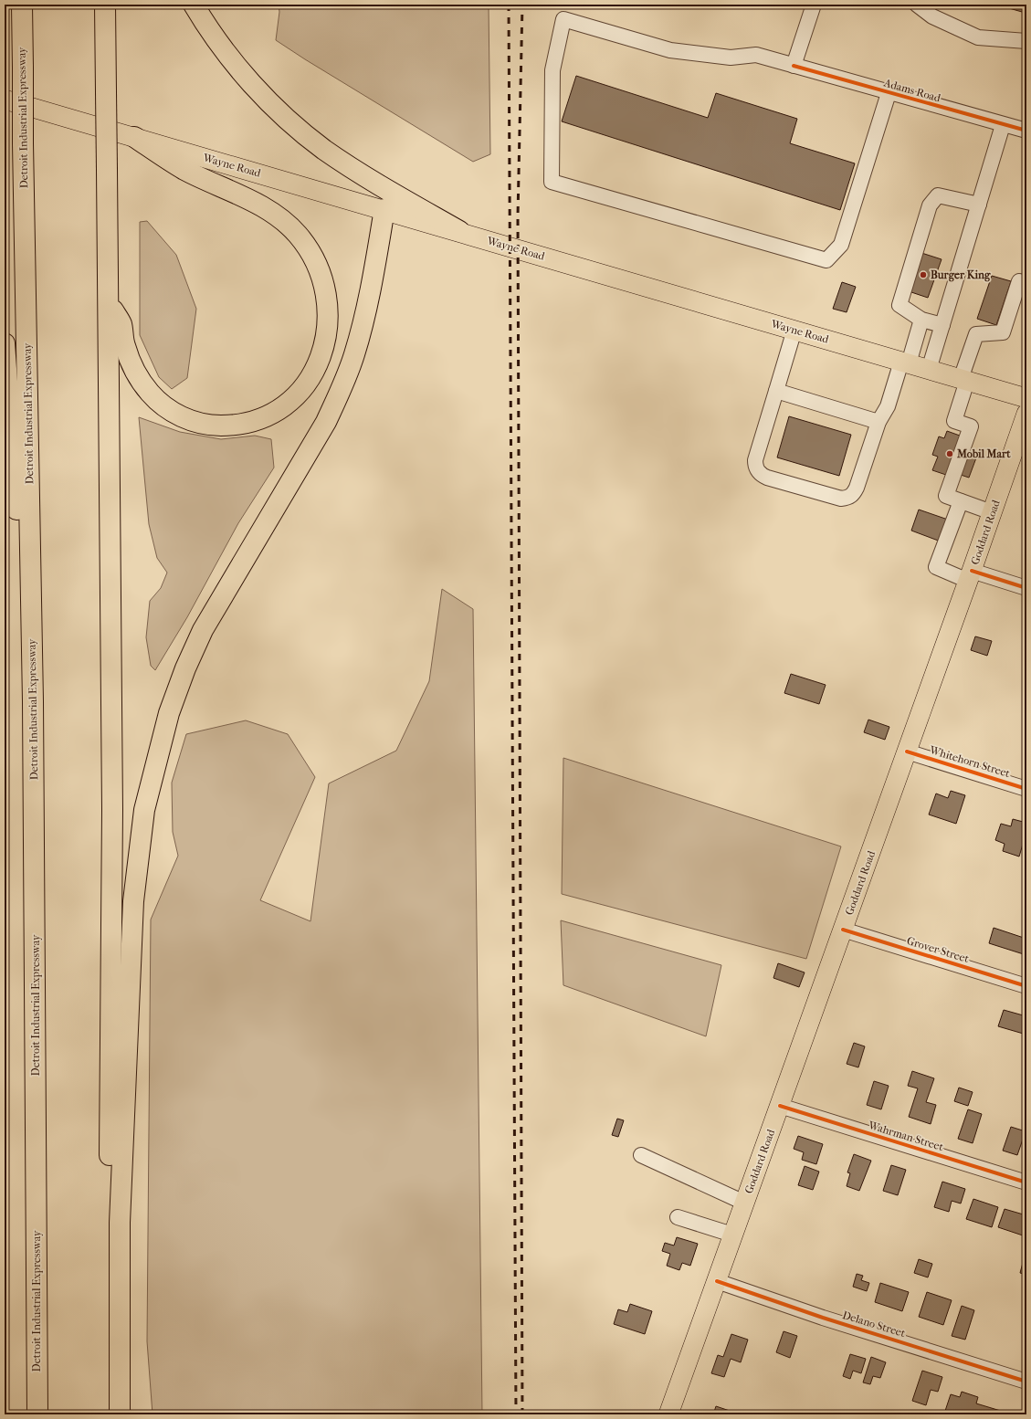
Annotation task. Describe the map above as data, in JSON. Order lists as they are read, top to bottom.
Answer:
{
  "streets": {
    "highway": ["Detroit Industrial Expressway"],
    "main road": ["Wayne Road", "Goddard Road"],
    "street": [
      "Adams Road",
      "Whitehorn Street",
      "Grover Street",
      "Wahrman Street",
      "Delano Street"
    ]
  },
  "crossings": [
    ["Goddard Road", "Whitehorn Street"],
    ["Goddard Road", "Grover Street"],
    ["Goddard Road", "Wahrman Street"],
    ["Goddard Road", "Delano Street"]
  ],
  "places": ["Burger King", "Mobil Mart"]
}
